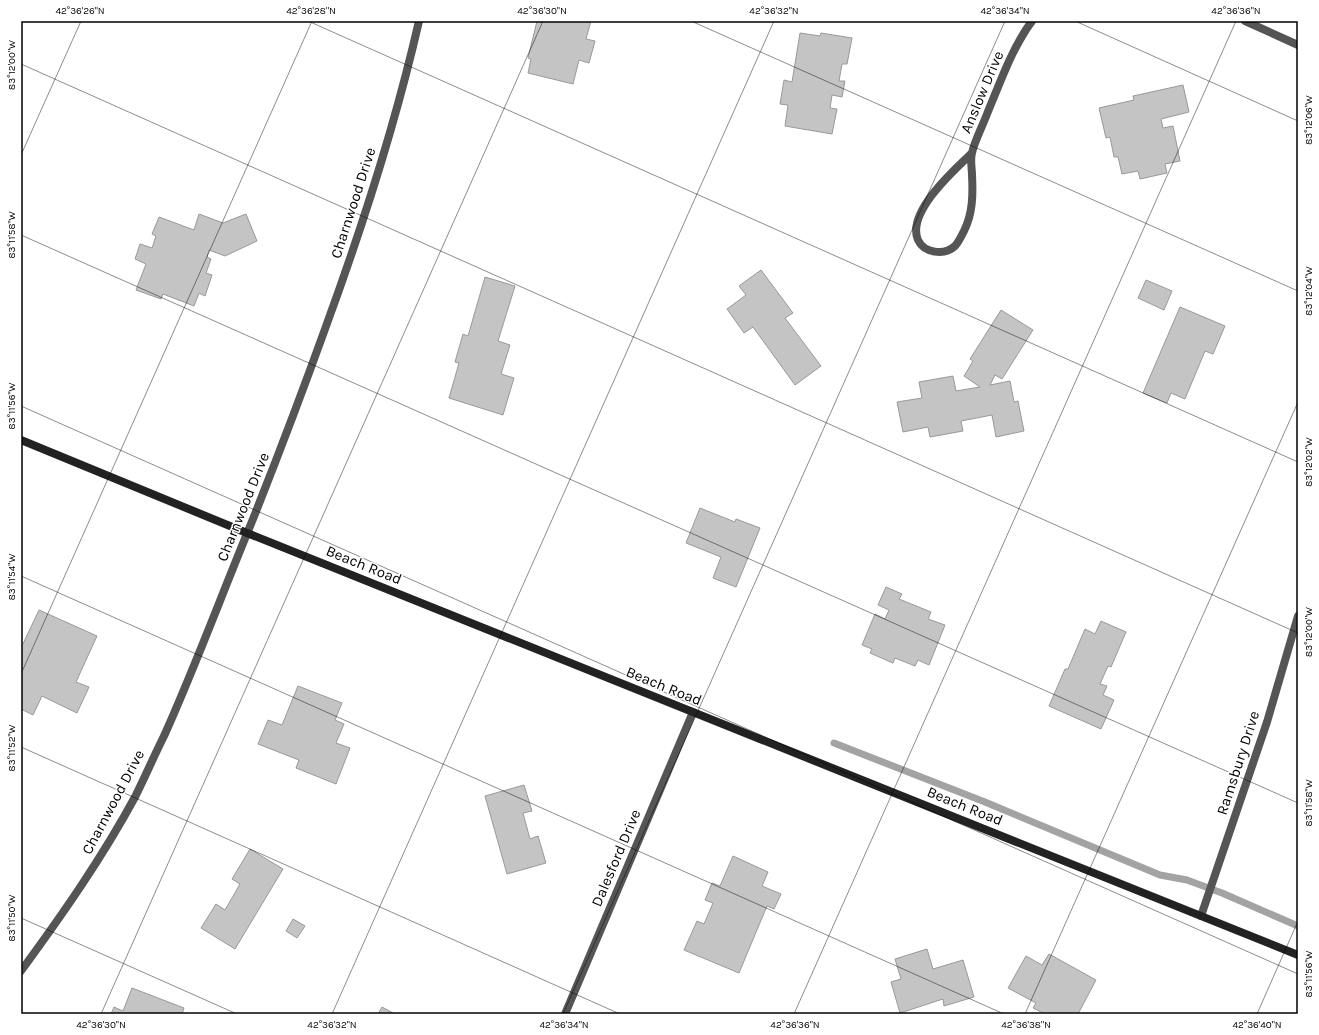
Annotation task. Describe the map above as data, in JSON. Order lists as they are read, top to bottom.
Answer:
{
  "streets": {
    "street": [
      "Anslow Drive",
      "Charnwood Drive",
      "Beach Road",
      "Ramsbury Drive",
      "Dalesford Drive"
    ]
  },
  "crossings": [
    ["Charnwood Drive", "Beach Road"],
    ["Beach Road", "Ramsbury Drive"],
    ["Beach Road", "Dalesford Drive"]
  ],
  "coordinates": [
    "42°36'26\"N",
    "42°36'28\"N",
    "42°36'30\"N",
    "42°36'32\"N",
    "42°36'34\"N",
    "42°36'36\"N",
    "83°12'00\"W",
    "83°12'06\"W",
    "83°11'58\"W",
    "83°12'04\"W",
    "83°11'56\"W",
    "83°12'02\"W",
    "83°11'54\"W",
    "83°11'52\"W",
    "83°11'50\"W",
    "42°36'38\"N",
    "42°36'40\"N"
  ]
}
